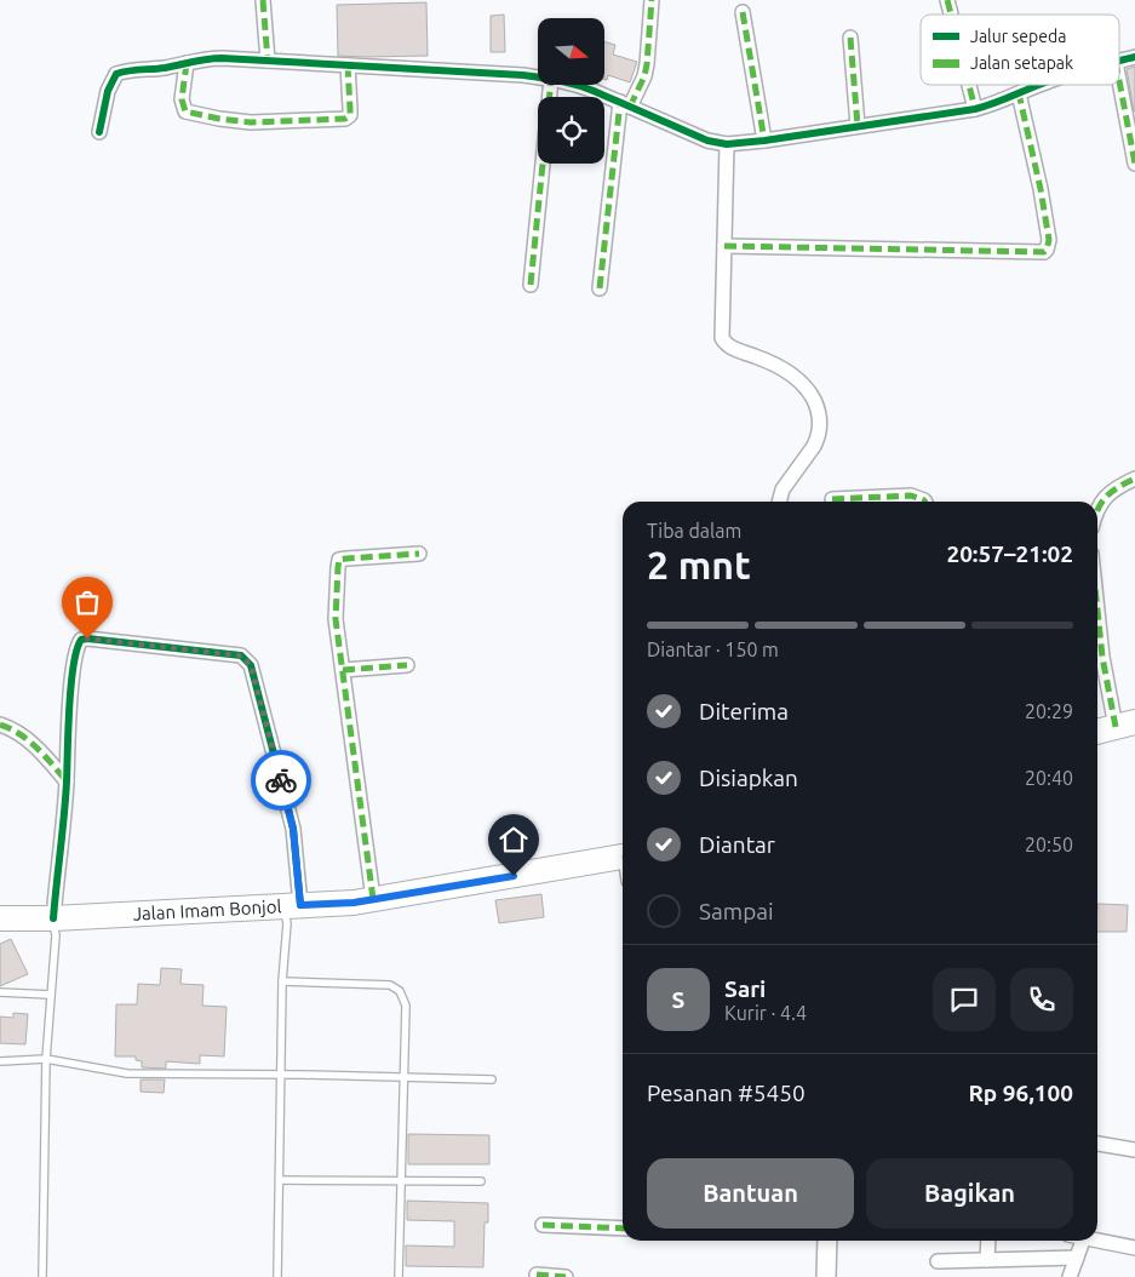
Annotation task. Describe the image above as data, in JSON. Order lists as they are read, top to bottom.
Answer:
{
  "streets": {
    "highway": ["Jalan Imam Bonjol"]
  },
  "legend": ["Jalur sepeda", "Jalan setapak"],
  "north": "right",
  "page": {
    "heading": ["2 mnt", "Tiba dalam", "20:57–21:02"],
    "panel": [
      "Sari",
      "Kurir · 4.4",
      "Pesanan #5450",
      "Rp 96,100"
    ],
    "bar": "Diantar · 150 m",
    "list": [
      ["Diterima", "20:29"],
      ["Disiapkan", "20:40"],
      ["Diantar", "20:50"],
      "Sampai"
    ],
    "round": "S",
    "buttons": ["Bantuan", "Bagikan"]
  }
}
